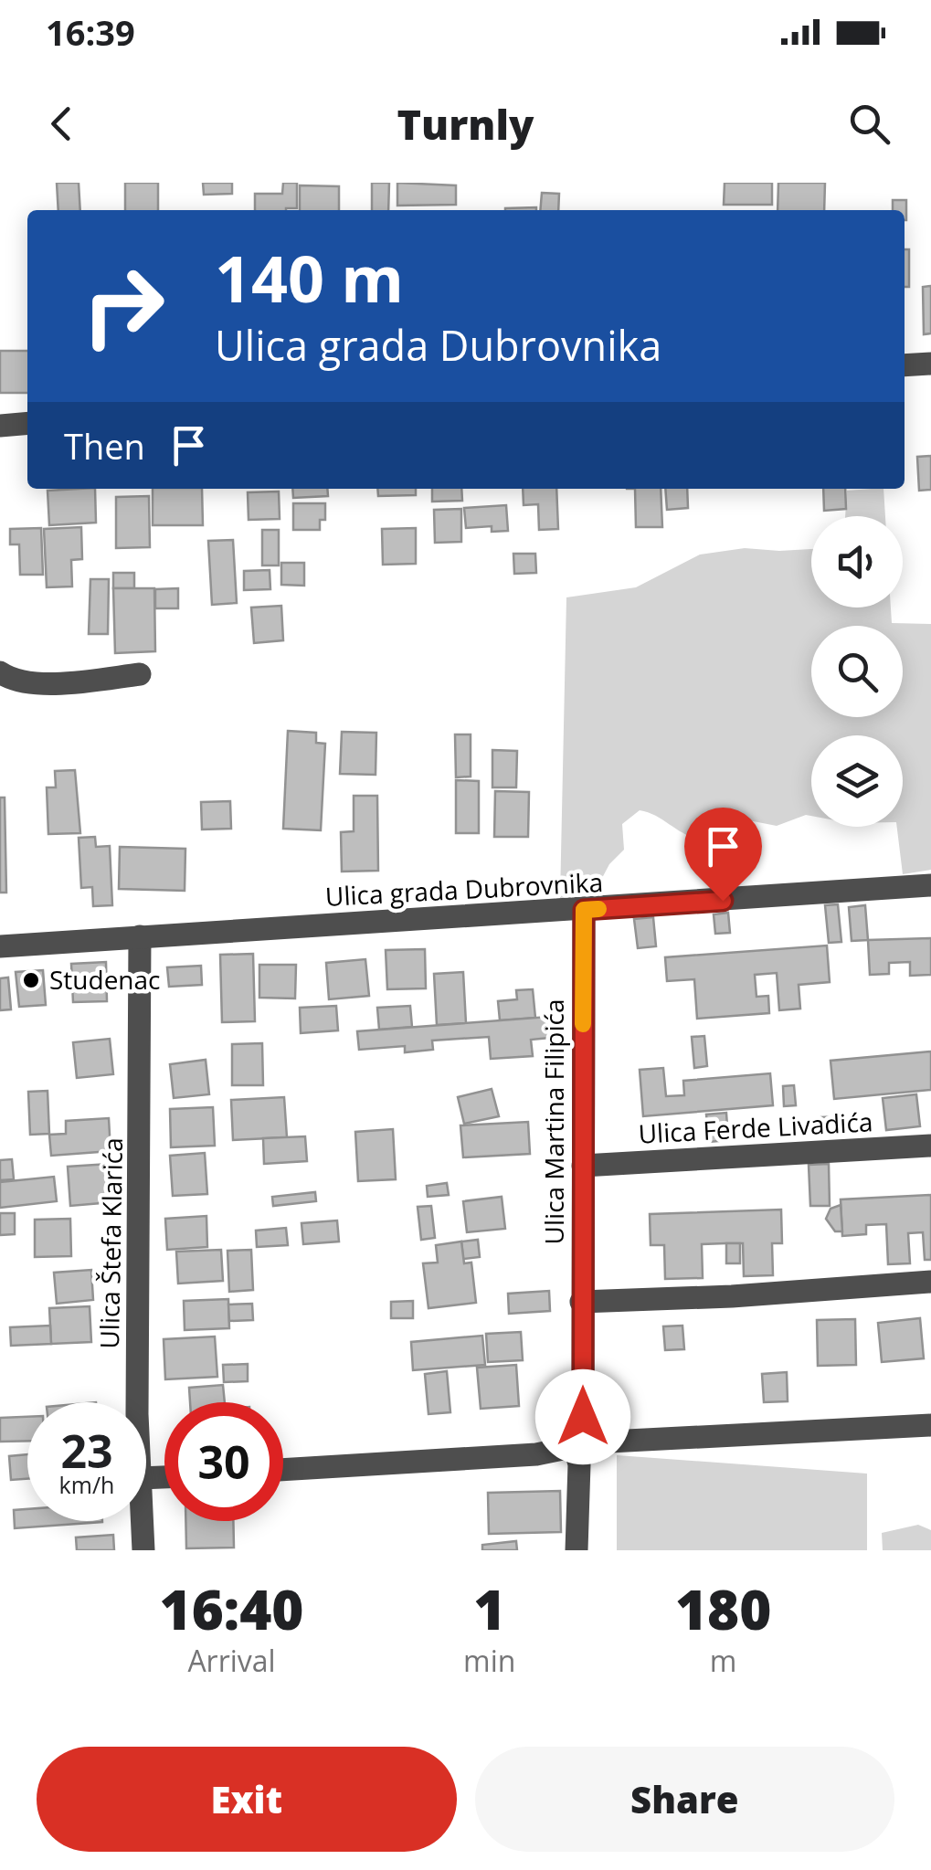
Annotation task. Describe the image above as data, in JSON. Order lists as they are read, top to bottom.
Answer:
{
  "streets": {
    "street": [
      "Ulica grada Dubrovnika",
      "Ulica Martina Filipića",
      "Ulica Ferde Livadića",
      "Ulica Štefa Klarića"
    ]
  },
  "crossings": [
    ["Ulica grada Dubrovnika", "Ulica Martina Filipića"],
    ["Ulica grada Dubrovnika", "Ulica Štefa Klarića"],
    ["Ulica Martina Filipića", "Ulica Ferde Livadića"]
  ],
  "places": ["Studenac"],
  "page": {
    "status": "16:39",
    "header": "Turnly",
    "turn": ["140 m", "Ulica grada Dubrovnika"],
    "then": "Then",
    "speed": "23 km/h",
    "limit": "30",
    "eta": [
      "16:40",
      "Arrival",
      "1",
      "min",
      "180",
      "m"
    ],
    "buttons": ["Exit", "Share"]
  }
}
